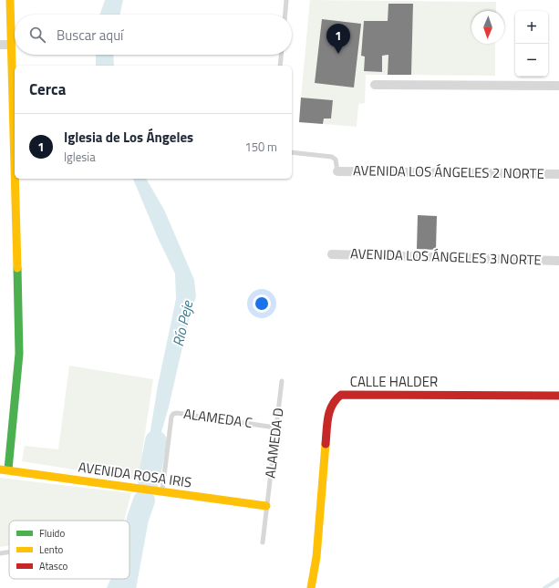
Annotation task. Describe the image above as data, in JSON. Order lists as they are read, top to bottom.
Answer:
{
  "streets": {
    "street": [
      "AVENIDA LOS ÁNGELES 2 NORTE",
      "AVENIDA LOS ÁNGELES 3 NORTE",
      "CALLE HALDER",
      "AVENIDA ROSA IRIS"
    ],
    "lane": ["ALAMEDA C", "ALAMEDA D"]
  },
  "crossings": [
    ["ALAMEDA C", "ALAMEDA D"],
    ["ALAMEDA C", "AVENIDA ROSA IRIS"],
    ["ALAMEDA D", "AVENIDA ROSA IRIS"]
  ],
  "water": ["Río Peje"],
  "legend": ["Fluido", "Lento", "Atasco"],
  "north": "bottom",
  "page": {
    "map_buttons": ["+", "−"],
    "search": "Buscar aquí",
    "pins": "1",
    "heading": "Cerca",
    "list": [
      {
        "mark": "1",
        "name": "Iglesia de Los Ángeles",
        "note": "Iglesia",
        "value": "150 m"
      }
    ]
  }
}
